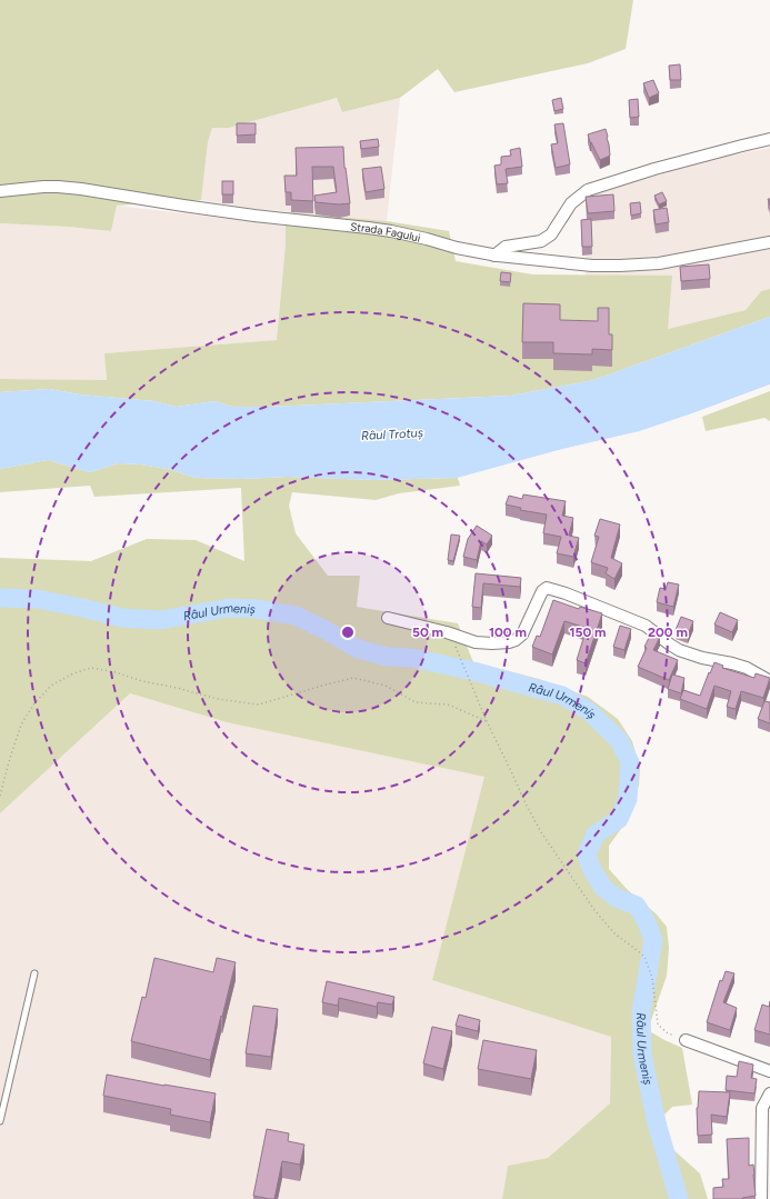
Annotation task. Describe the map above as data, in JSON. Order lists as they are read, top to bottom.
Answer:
{
  "streets": {
    "street": ["Strada Fagului"]
  },
  "water": ["Râul Trotuș", "Râul Urmeniș"],
  "rings": [
    "50 m",
    "100 m",
    "150 m",
    "200 m"
  ]
}
